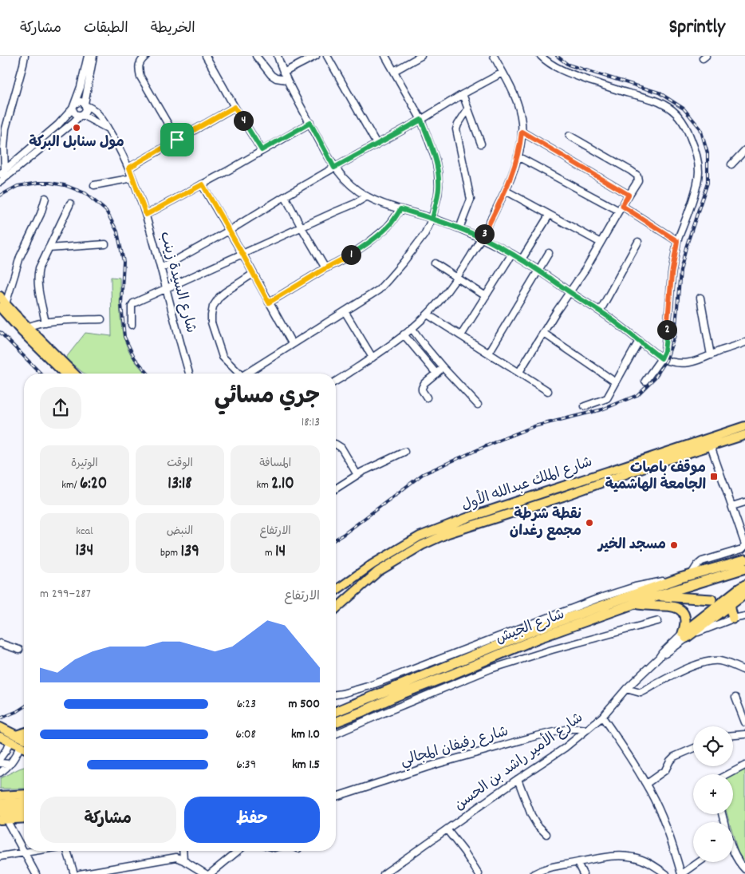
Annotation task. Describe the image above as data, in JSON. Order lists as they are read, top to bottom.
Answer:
{
  "streets": {
    "highway": ["شارع الجيش"],
    "main road": ["شارع الملك عبدالله الأول"],
    "street": ["شارع السيدة زينب", "شارع رفيفان المجالي", "شارع الأمير راشد بن الحسن"]
  },
  "crossings": [
    ["شارع رفيفان المجالي", "شارع الأمير راشد بن الحسن"]
  ],
  "places": {
    "other": ["مول سنابل البركة", "نقطة شرطة مجمع رغدان", "مسجد الخير"],
    "transit": ["موقف باصات الجامعة الهاشمية"]
  },
  "page": {
    "header": "Sprintly",
    "nav": ["الخريطة", "الطبقات", "مشاركة"],
    "pins": [
      "4",
      "3",
      "1",
      "2"
    ],
    "heading": ["جري مسائي", "18:13"],
    "stats": [
      ["المسافة", "2.10 km"],
      ["الوقت", "13:18"],
      ["الوتيرة", "6:20 /km"],
      ["الارتفاع", "14 m"],
      ["النبض", "139 bpm"],
      ["kcal", "134"]
    ],
    "chart": ["الارتفاع", "287–299 m"],
    "list": [
      {
        "name": "500 m",
        "note": "6:23"
      },
      {
        "name": "1.0 km",
        "note": "6:08"
      },
      {
        "name": "1.5 km",
        "note": "6:39"
      }
    ],
    "map_buttons": ["+", "−"],
    "buttons": ["حفظ", "مشاركة"]
  }
}
